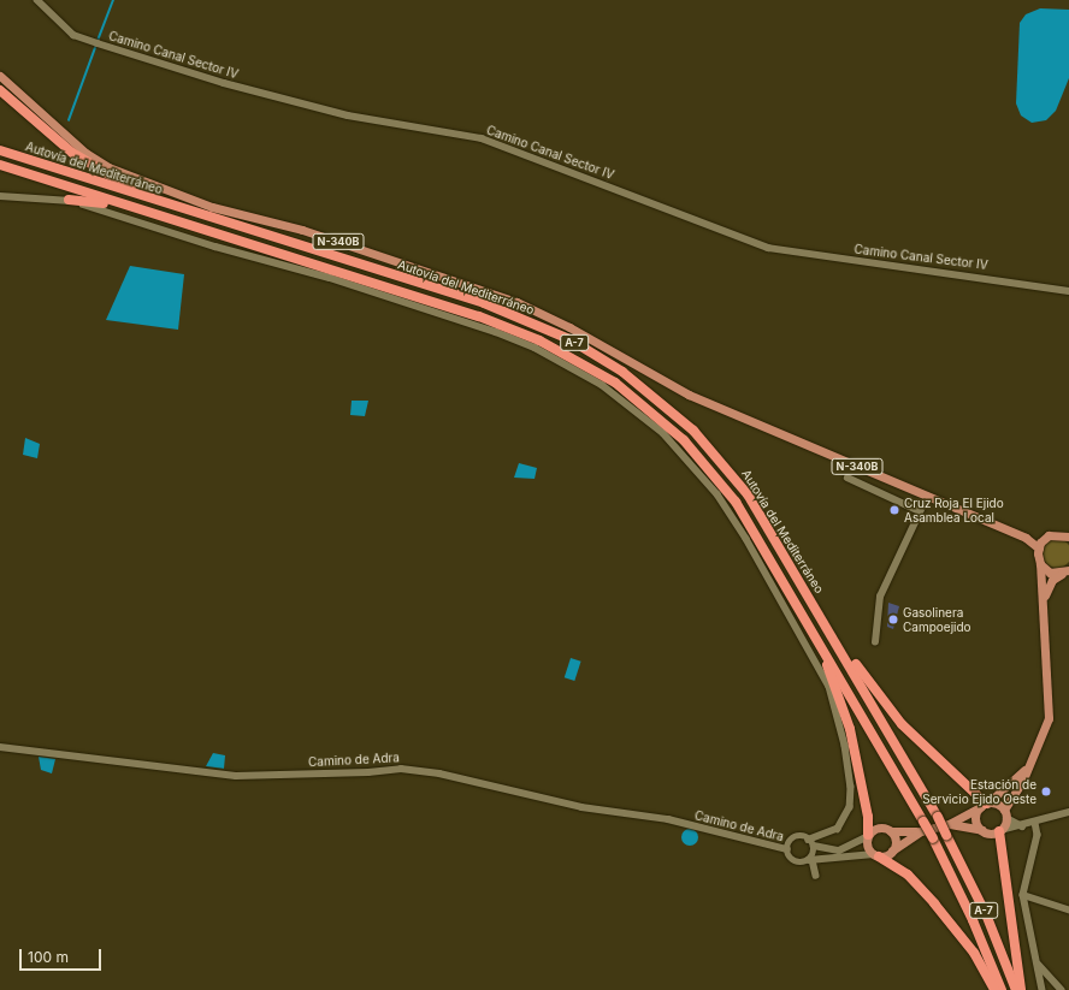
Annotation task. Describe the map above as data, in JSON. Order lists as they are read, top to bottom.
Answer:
{
  "streets": {
    "highway": ["Autovía del Mediterráneo", "A-7"],
    "main road": ["N-340B"],
    "street": ["Camino Canal Sector IV", "Camino de Adra"]
  },
  "places": ["Cruz Roja El Ejido Asamblea Local", "Gasolinera Campoejido", "Estación de Servicio Ejido Oeste"],
  "scale_bar": "100 m"
}
